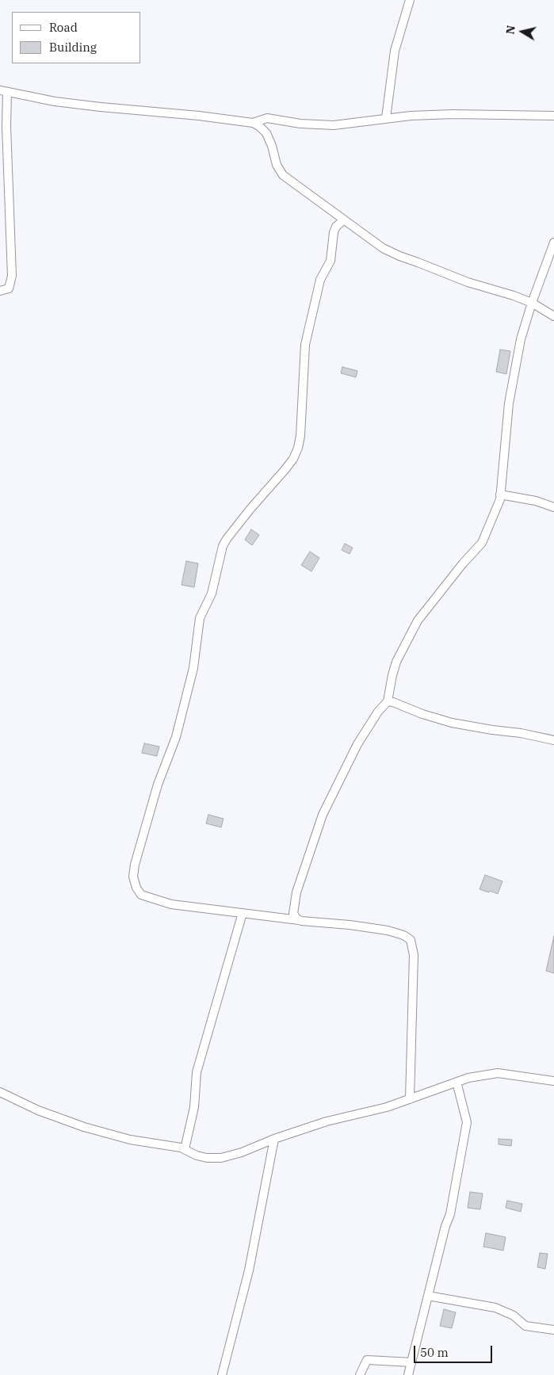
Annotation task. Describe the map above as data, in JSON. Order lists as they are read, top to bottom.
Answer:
{
  "legend": ["Road", "Building"],
  "scale_bar": "50 m",
  "north": "left"
}
